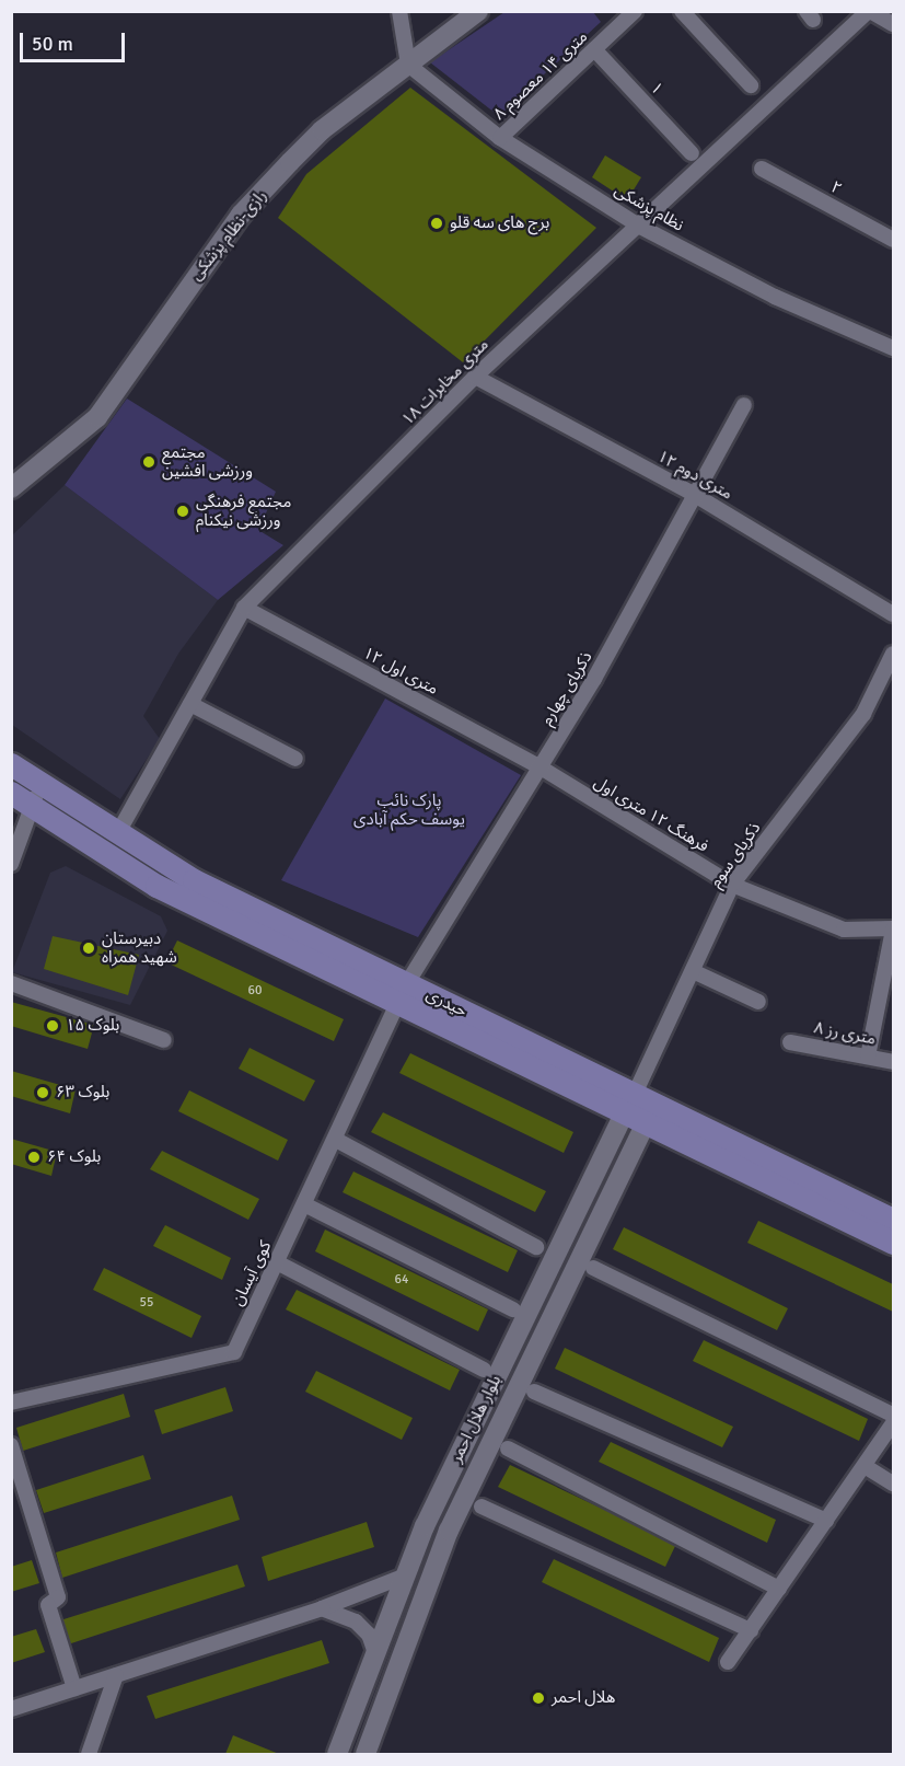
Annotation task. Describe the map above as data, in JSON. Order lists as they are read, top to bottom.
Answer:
{
  "streets": {
    "main road": ["رازی-نظام پزشکی", "حیدری", "بلوار هلال احمر"],
    "street": [
      "۸ متری ۱۴ معصوم",
      "۱",
      "۲",
      "نظام پزشکی",
      "۱۸ متری مخابرات",
      "۱۲ متری دوم",
      "۱۲ متری اول",
      "ذکریای چهارم",
      "فرهنگ ۱۲ متری اول",
      "ذکریای سوم",
      "۸ متری رز",
      "کوی آیسان"
    ]
  },
  "crossings": [
    ["۸ متری ۱۴ معصوم", "۱"],
    ["۸ متری ۱۴ معصوم", "نظام پزشکی"],
    ["نظام پزشکی", "رازی-نظام پزشکی"],
    ["نظام پزشکی", "۱۸ متری مخابرات"],
    ["۱۸ متری مخابرات", "۱۲ متری دوم"],
    ["۱۸ متری مخابرات", "۱۲ متری اول"],
    ["۱۸ متری مخابرات", "حیدری"],
    ["۱۲ متری دوم", "ذکریای چهارم"],
    ["۱۲ متری اول", "ذکریای چهارم"],
    ["۱۲ متری اول", "فرهنگ ۱۲ متری اول"],
    ["ذکریای چهارم", "فرهنگ ۱۲ متری اول"],
    ["ذکریای چهارم", "حیدری"],
    ["ذکریای چهارم", "کوی آیسان"],
    ["فرهنگ ۱۲ متری اول", "ذکریای سوم"],
    ["ذکریای سوم", "حیدری"],
    ["ذکریای سوم", "بلوار هلال احمر"],
    ["حیدری", "کوی آیسان"],
    ["حیدری", "بلوار هلال احمر"]
  ],
  "parks": ["پارک نائب یوسف حکم آبادی"],
  "places": [
    "برج های سه قلو",
    "مجتمع ورزشی افشین",
    "مجتمع فرهنگی ورزشی نیکنام",
    "دبیرستان شهید همراه",
    "بلوک ۱۵",
    "بلوک ۶۳",
    "بلوک ۶۴",
    "هلال احمر"
  ],
  "house_numbers": ["60", "64", "55"],
  "scale_bar": "50 m"
}
